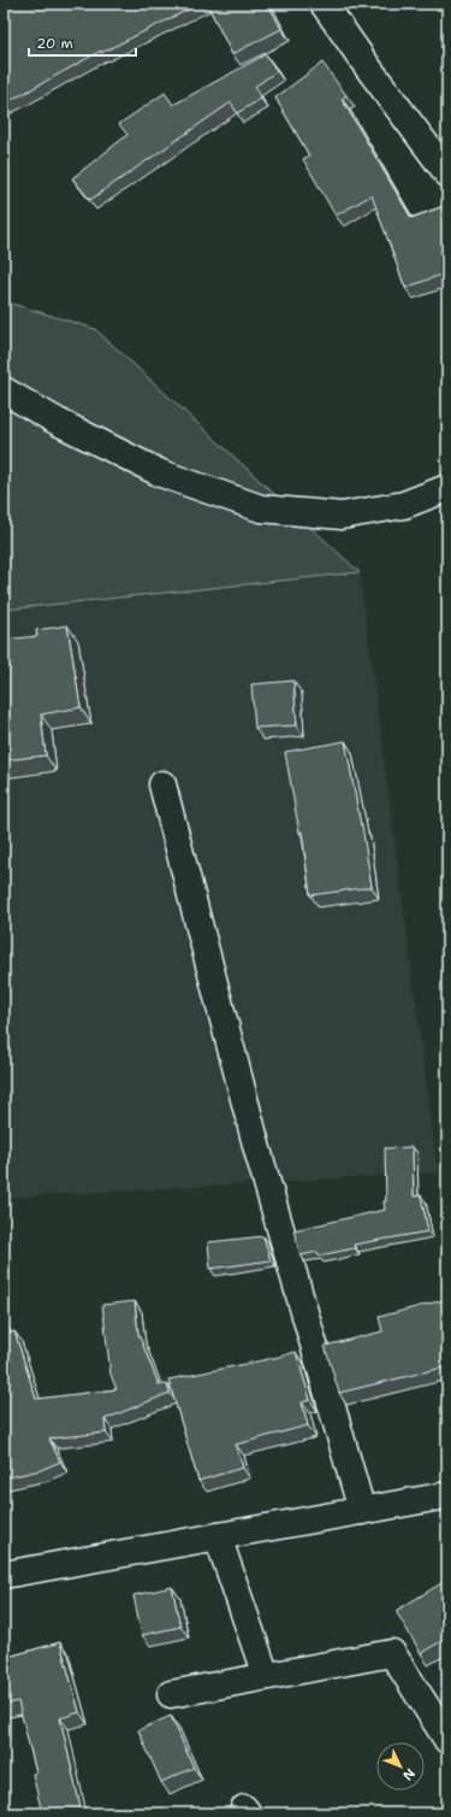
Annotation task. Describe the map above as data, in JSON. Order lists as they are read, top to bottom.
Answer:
{
  "scale_bar": "20 m",
  "north": "bottom right"
}
